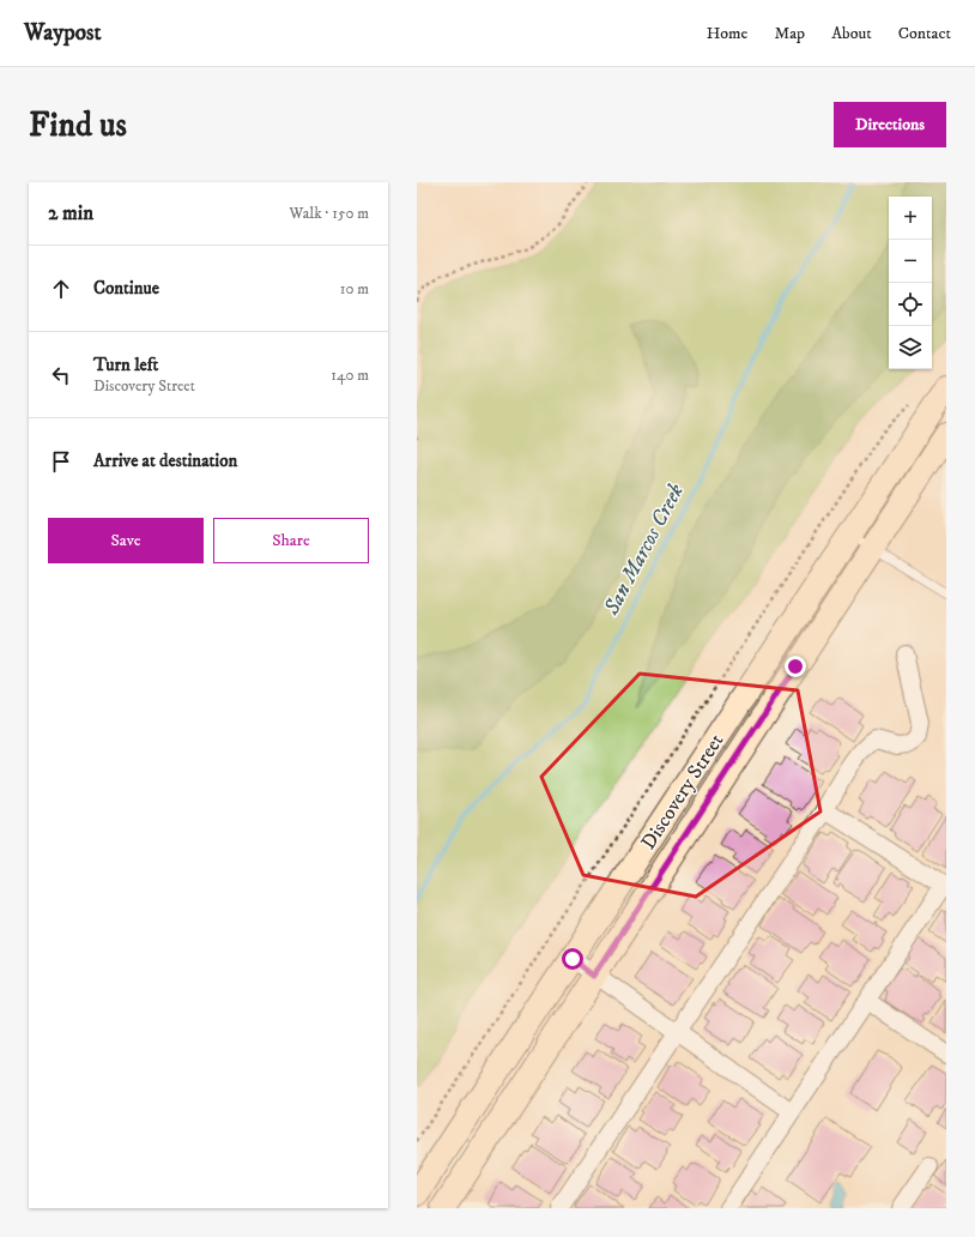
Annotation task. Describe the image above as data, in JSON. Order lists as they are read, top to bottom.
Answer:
{
  "streets": {
    "main road": ["Discovery Street"]
  },
  "water": ["San Marcos Creek"],
  "page": {
    "header": "Waypost",
    "nav": [
      "Home",
      "Map",
      "About",
      "Contact"
    ],
    "buttons": [
      "Directions",
      ["Save", "Share"]
    ],
    "title": "Find us",
    "heading": ["2 min", "Walk · 150 m"],
    "map_buttons": ["+", "−"],
    "list": [
      ["Continue", "10 m"],
      ["Turn left", "Discovery Street", "140 m"],
      "Arrive at destination"
    ]
  }
}
